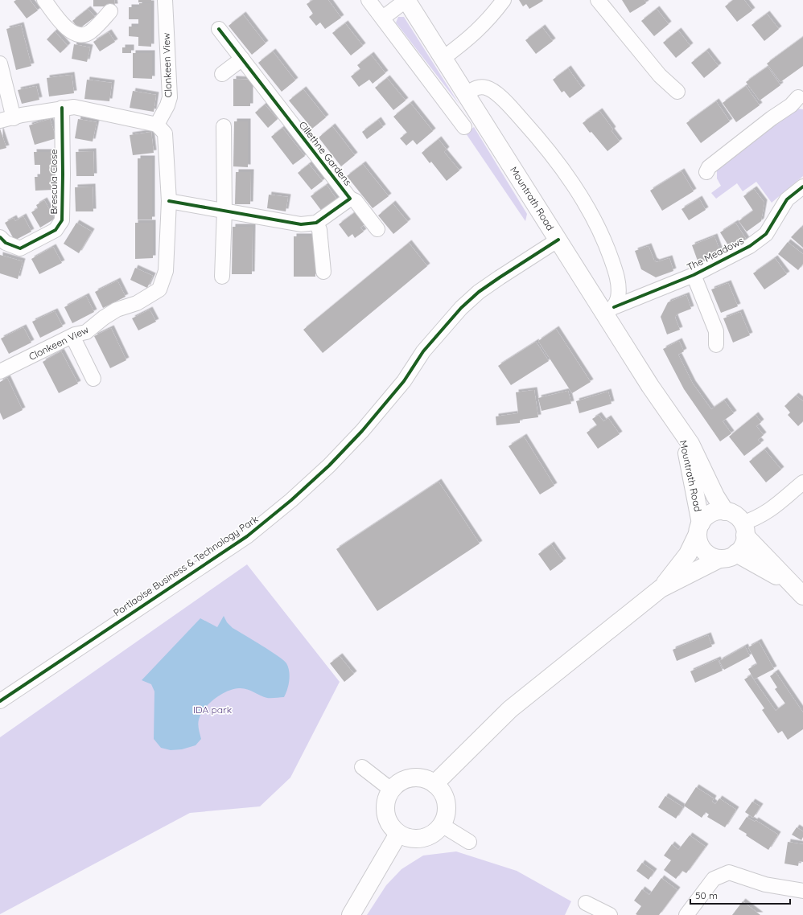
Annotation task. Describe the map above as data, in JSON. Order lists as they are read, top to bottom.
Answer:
{
  "streets": {
    "main road": ["Mountrath Road"],
    "street": [
      "Clonkeen View",
      "Cillethne Gardens",
      "Brescula Close",
      "The Meadows",
      "Portlaoise Business & Technology Park"
    ]
  },
  "crossings": [
    ["Mountrath Road", "The Meadows"],
    ["Mountrath Road", "Portlaoise Business & Technology Park"]
  ],
  "parks": ["IDA park"],
  "scale_bar": "50 m"
}
